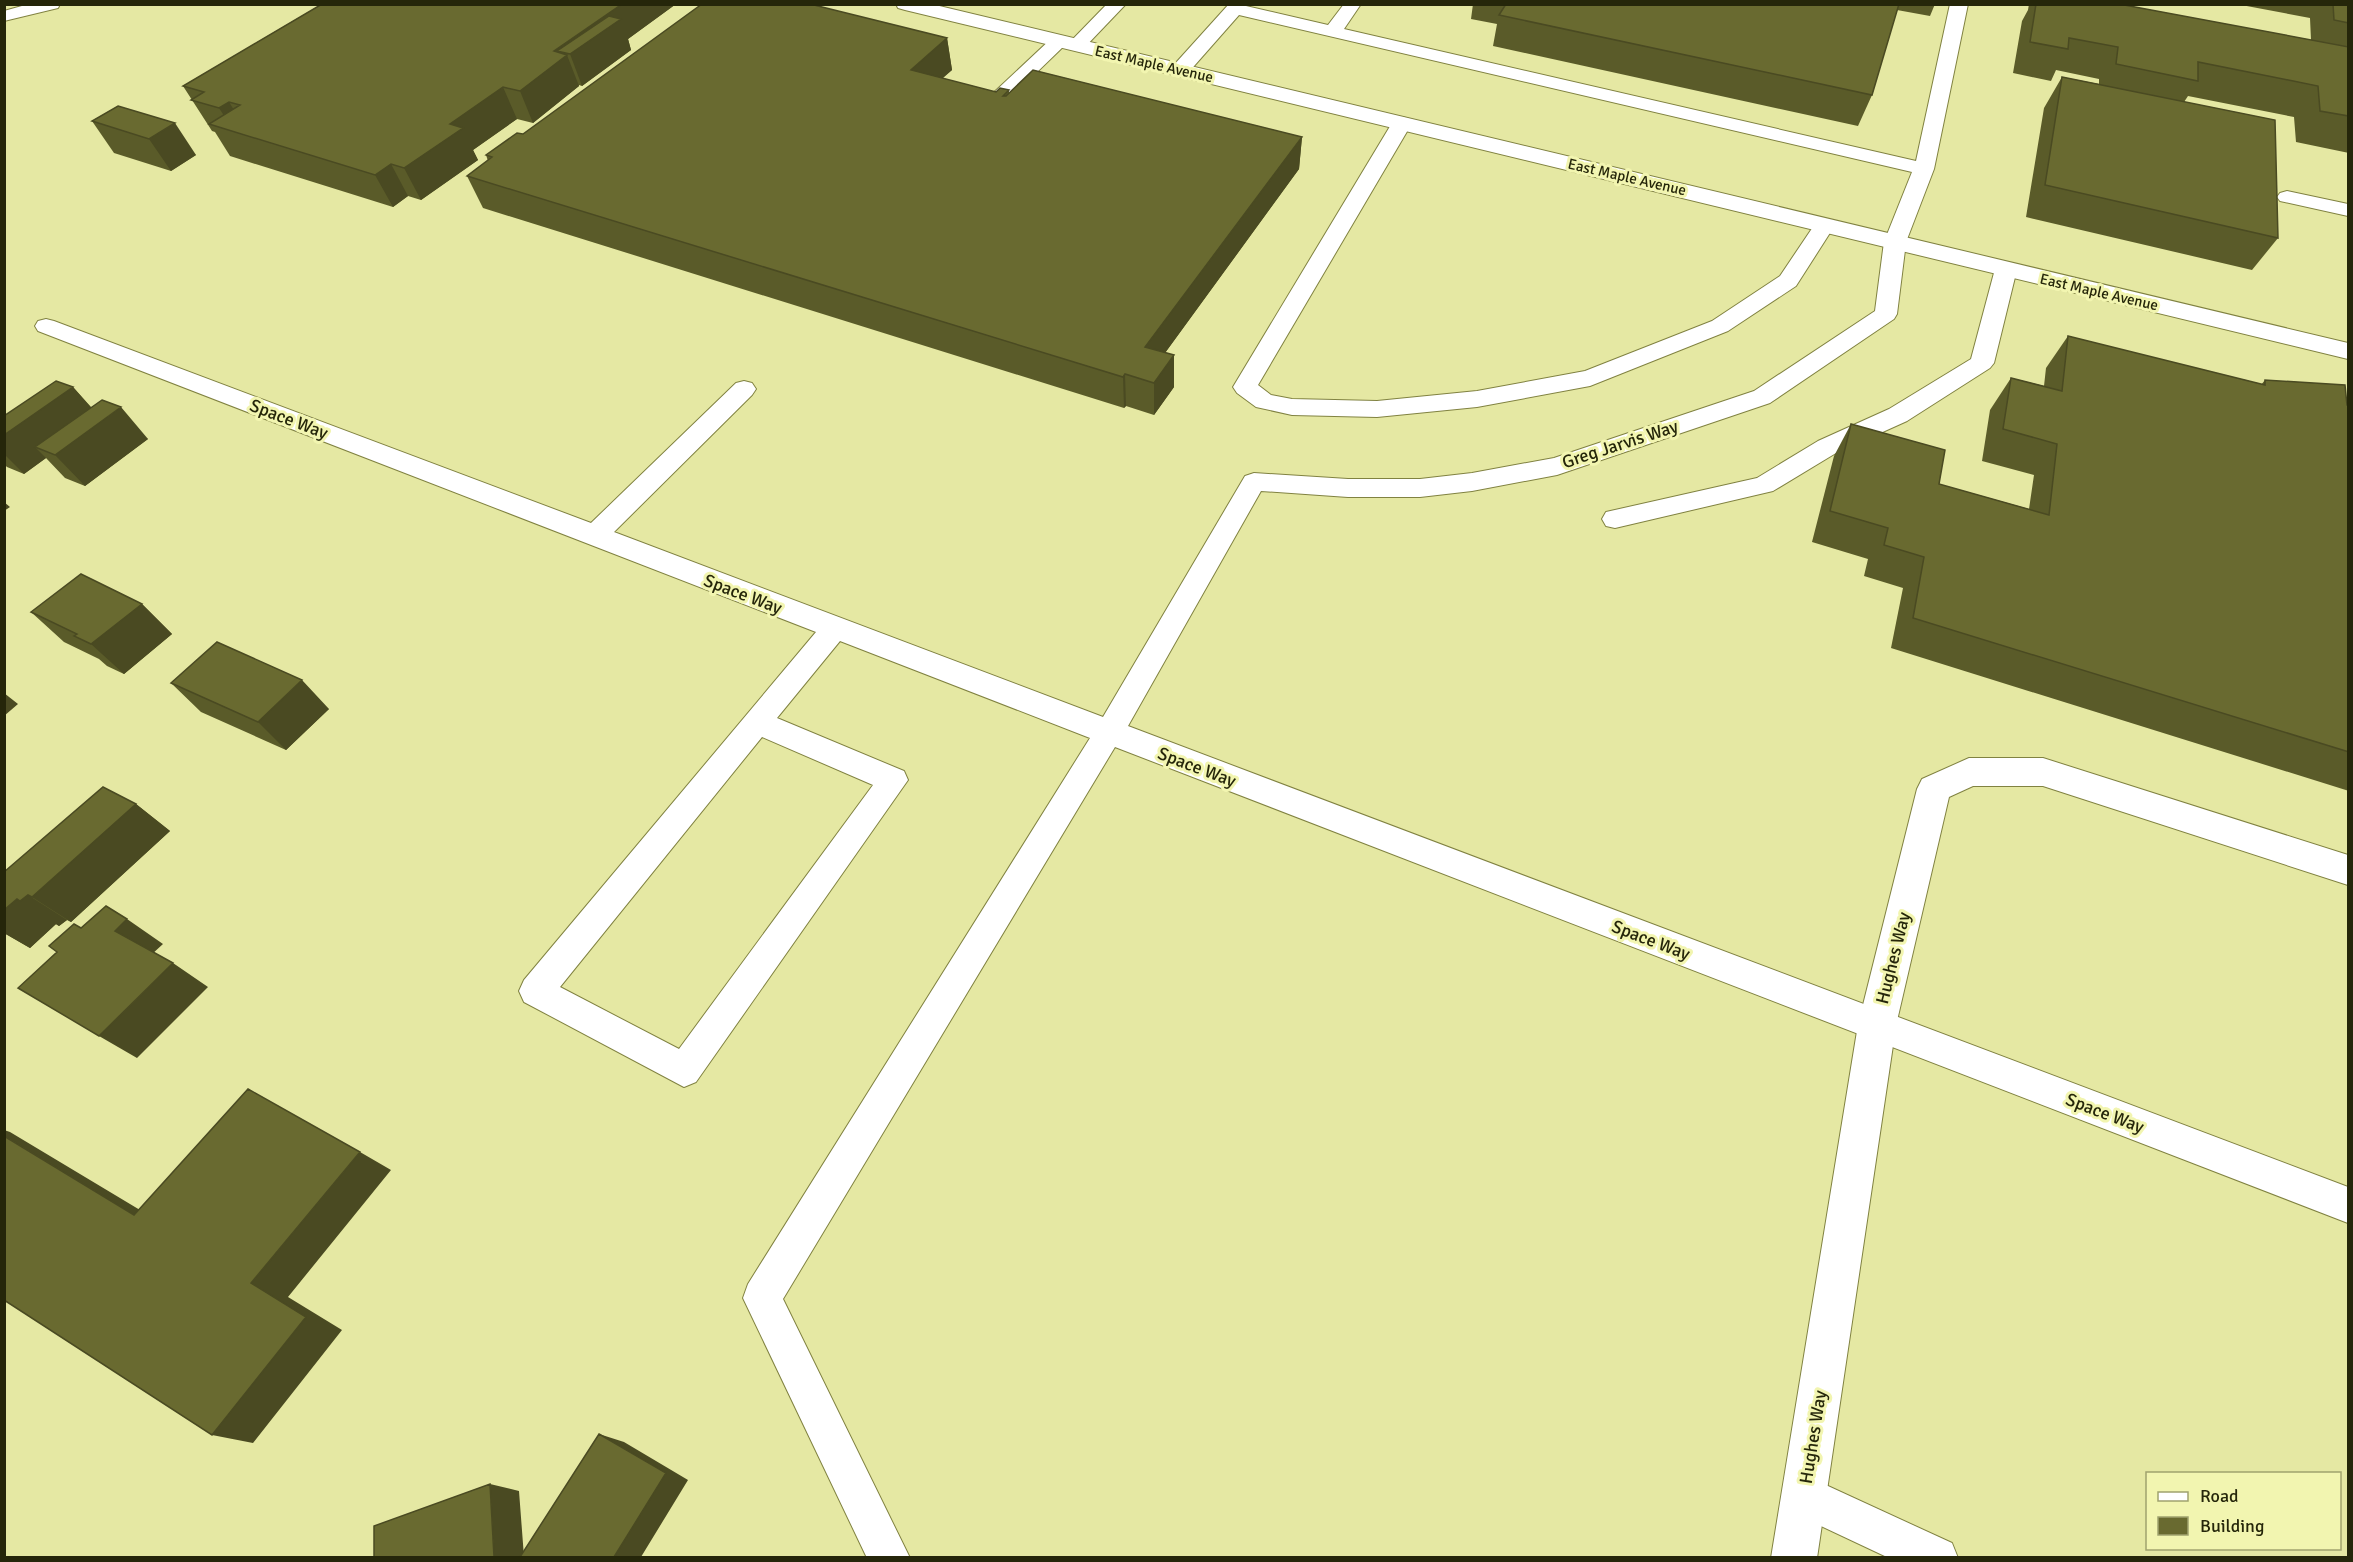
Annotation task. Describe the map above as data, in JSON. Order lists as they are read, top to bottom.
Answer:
{
  "streets": {
    "street": ["East Maple Avenue", "Hughes Way"],
    "lane": ["Space Way", "Greg Jarvis Way"]
  },
  "crossings": [
    ["East Maple Avenue", "Greg Jarvis Way"],
    ["Space Way", "Greg Jarvis Way"],
    ["Space Way", "Hughes Way"]
  ],
  "legend": ["Road", "Building"]
}
